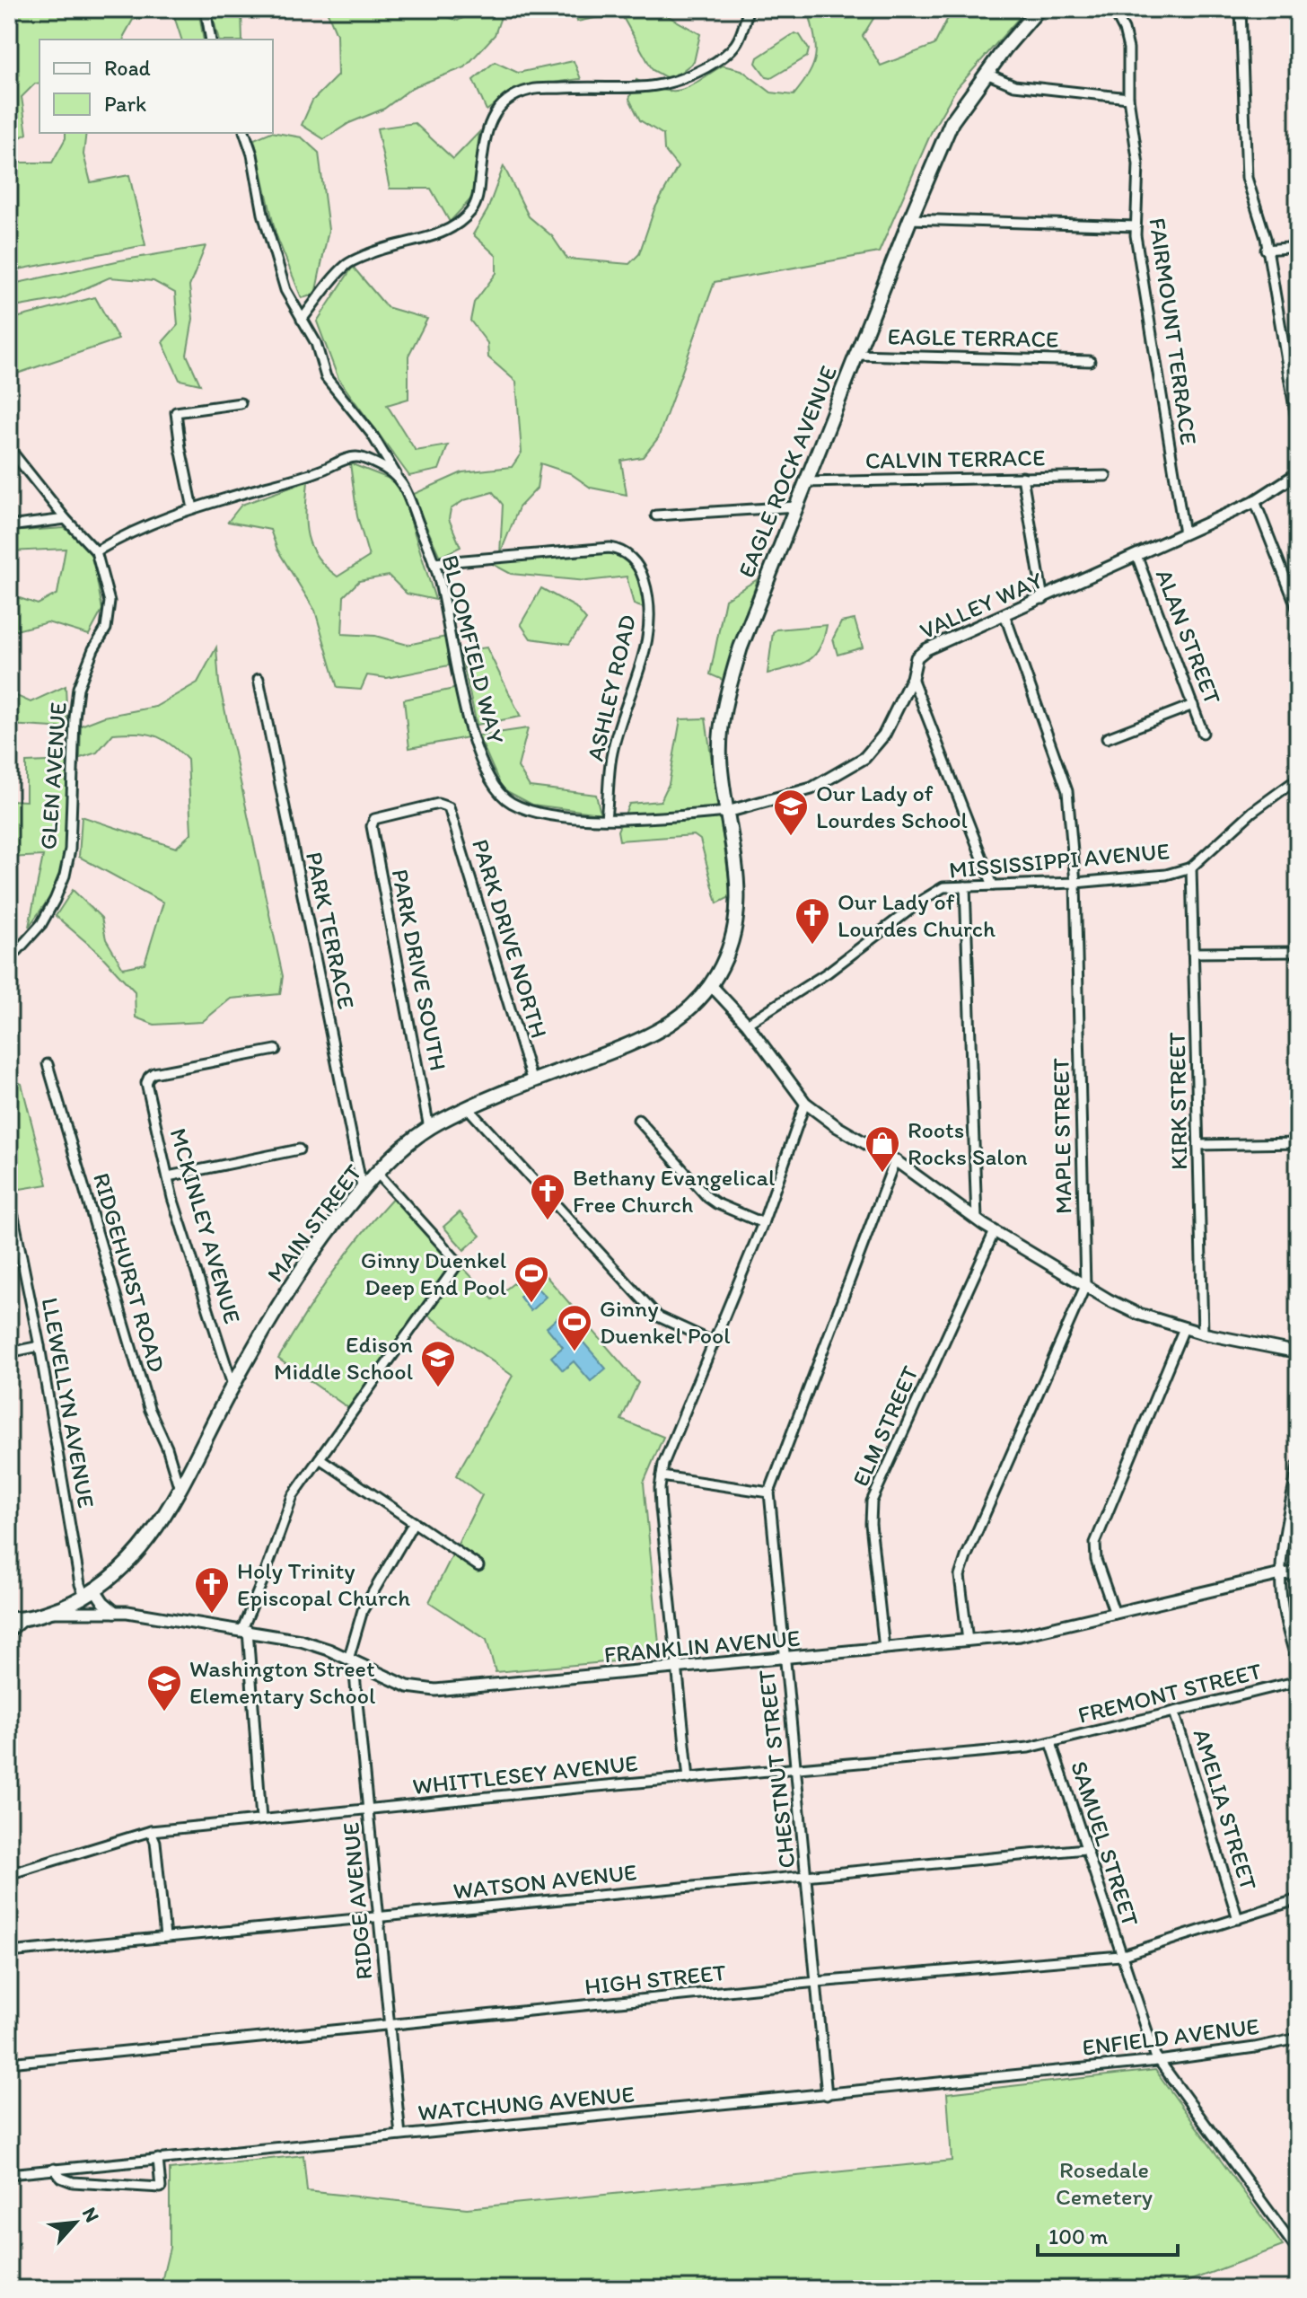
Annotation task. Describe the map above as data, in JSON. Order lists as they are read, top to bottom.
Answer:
{
  "streets": {
    "main road": ["EAGLE ROCK AVENUE", "MAIN STREET"],
    "street": [
      "FAIRMOUNT TERRACE",
      "EAGLE TERRACE",
      "CALVIN TERRACE",
      "VALLEY WAY",
      "ALAN STREET",
      "BLOOMFIELD WAY",
      "ASHLEY ROAD",
      "GLEN AVENUE",
      "MISSISSIPPI AVENUE",
      "PARK TERRACE",
      "PARK DRIVE NORTH",
      "PARK DRIVE SOUTH",
      "KIRK STREET",
      "MAPLE STREET",
      "MCKINLEY AVENUE",
      "RIDGEHURST ROAD",
      "LLEWELLYN AVENUE",
      "ELM STREET",
      "FRANKLIN AVENUE",
      "FREMONT STREET",
      "CHESTNUT STREET",
      "WHITTLESEY AVENUE",
      "AMELIA STREET",
      "SAMUEL STREET",
      "WATSON AVENUE",
      "RIDGE AVENUE",
      "HIGH STREET",
      "ENFIELD AVENUE",
      "WATCHUNG AVENUE"
    ]
  },
  "crossings": [
    ["FAIRMOUNT TERRACE", "VALLEY WAY"],
    ["EAGLE TERRACE", "EAGLE ROCK AVENUE"],
    ["CALVIN TERRACE", "EAGLE ROCK AVENUE"],
    ["EAGLE ROCK AVENUE", "VALLEY WAY"],
    ["EAGLE ROCK AVENUE", "BLOOMFIELD WAY"],
    ["EAGLE ROCK AVENUE", "MAIN STREET"],
    ["VALLEY WAY", "ALAN STREET"],
    ["VALLEY WAY", "BLOOMFIELD WAY"],
    ["VALLEY WAY", "MAPLE STREET"],
    ["BLOOMFIELD WAY", "ASHLEY ROAD"],
    ["MISSISSIPPI AVENUE", "KIRK STREET"],
    ["MISSISSIPPI AVENUE", "MAPLE STREET"],
    ["PARK TERRACE", "MAIN STREET"],
    ["PARK DRIVE NORTH", "PARK DRIVE SOUTH"],
    ["PARK DRIVE NORTH", "MAIN STREET"],
    ["PARK DRIVE SOUTH", "MAIN STREET"],
    ["MAPLE STREET", "FRANKLIN AVENUE"],
    ["MAIN STREET", "MCKINLEY AVENUE"],
    ["MAIN STREET", "RIDGEHURST ROAD"],
    ["MAIN STREET", "LLEWELLYN AVENUE"],
    ["MAIN STREET", "FRANKLIN AVENUE"],
    ["ELM STREET", "FRANKLIN AVENUE"],
    ["FRANKLIN AVENUE", "CHESTNUT STREET"],
    ["FRANKLIN AVENUE", "RIDGE AVENUE"],
    ["FREMONT STREET", "WHITTLESEY AVENUE"],
    ["FREMONT STREET", "AMELIA STREET"],
    ["FREMONT STREET", "SAMUEL STREET"],
    ["CHESTNUT STREET", "WHITTLESEY AVENUE"],
    ["CHESTNUT STREET", "WATSON AVENUE"],
    ["CHESTNUT STREET", "HIGH STREET"],
    ["CHESTNUT STREET", "WATCHUNG AVENUE"],
    ["WHITTLESEY AVENUE", "SAMUEL STREET"],
    ["WHITTLESEY AVENUE", "RIDGE AVENUE"],
    ["AMELIA STREET", "HIGH STREET"],
    ["SAMUEL STREET", "WATSON AVENUE"],
    ["SAMUEL STREET", "HIGH STREET"],
    ["SAMUEL STREET", "ENFIELD AVENUE"],
    ["WATSON AVENUE", "RIDGE AVENUE"],
    ["RIDGE AVENUE", "HIGH STREET"],
    ["RIDGE AVENUE", "WATCHUNG AVENUE"],
    ["ENFIELD AVENUE", "WATCHUNG AVENUE"]
  ],
  "parks": ["Rosedale Cemetery"],
  "places": {
    "school or university": ["Our Lady of Lourdes School", "Edison Middle School", "Washington Street Elementary School"],
    "church": ["Our Lady of Lourdes Church", "Bethany Evangelical Free Church", "Holy Trinity Episcopal Church"],
    "shop": ["Roots Rocks Salon"],
    "sports": ["Ginny Duenkel Deep End Pool", "Ginny Duenkel Pool"]
  },
  "legend": ["Road", "Park"],
  "scale_bar": "100 m",
  "north": "top right"
}
